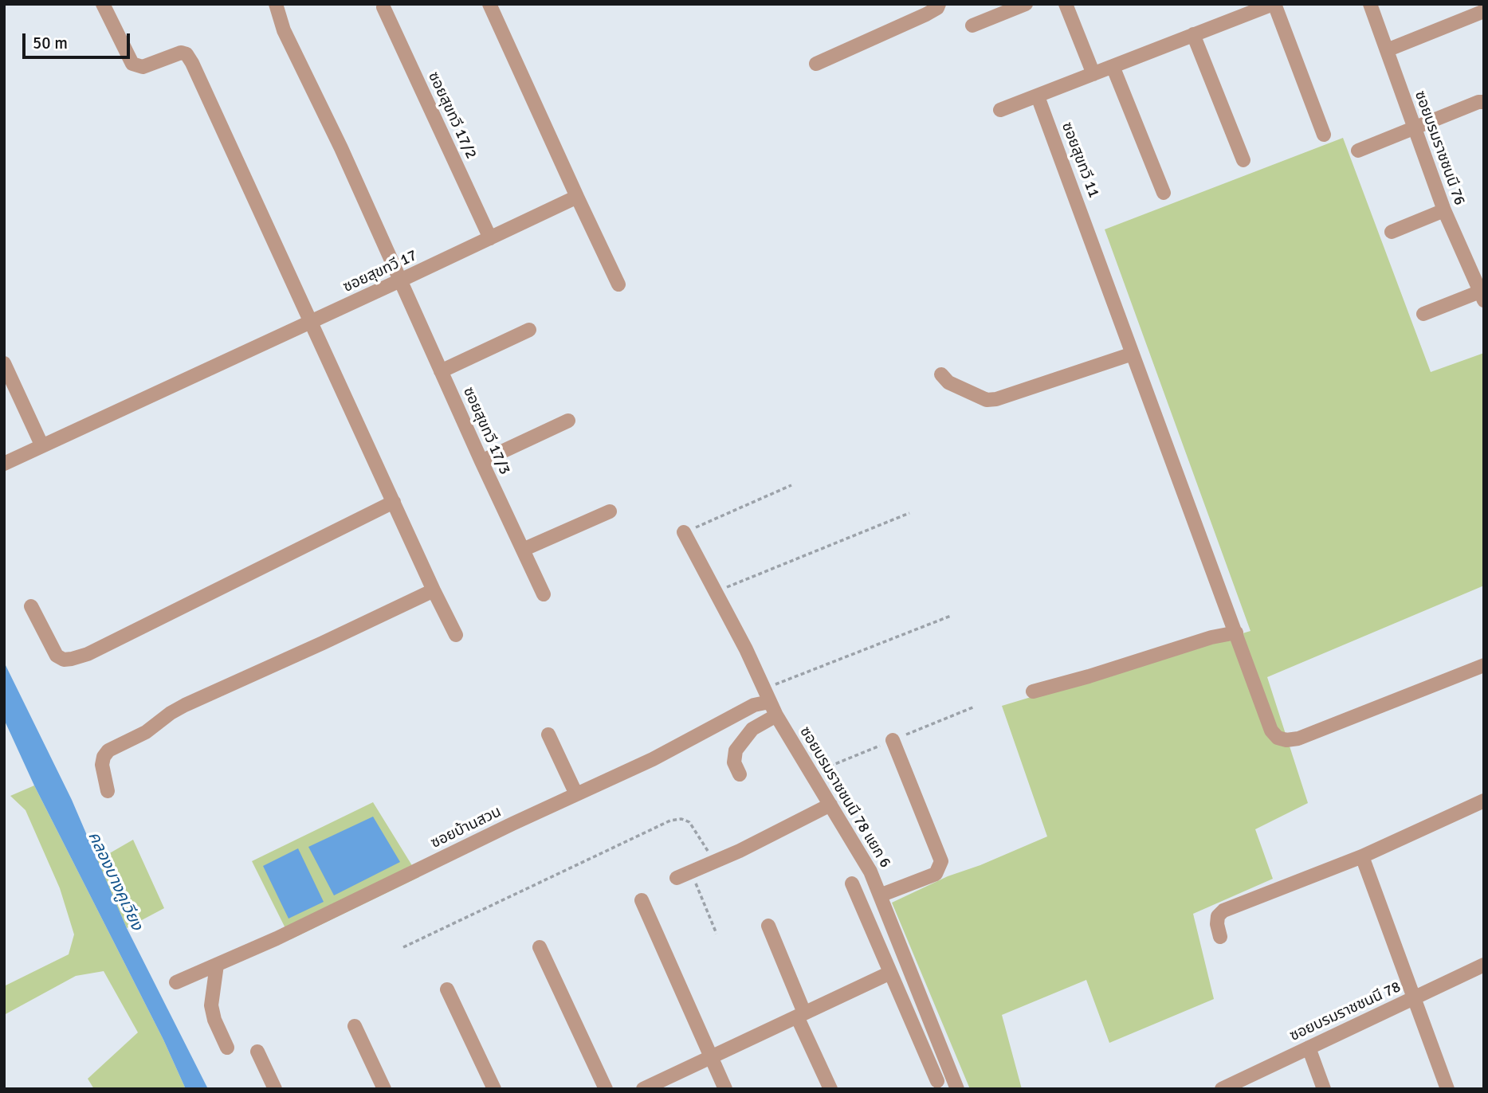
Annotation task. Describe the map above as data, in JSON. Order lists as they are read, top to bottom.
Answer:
{
  "streets": {
    "street": [
      "ซอยสุขทวี 17/2",
      "ซอยบรมราชชนนี 76",
      "ซอยสุขทวี 11",
      "ซอยสุขทวี 17",
      "ซอยสุขทวี 17/3",
      "ซอยบรมราชชนนี 78 แยก 6",
      "ซอยบ้านสวน",
      "ซอยบรมราชชนนี 78"
    ]
  },
  "crossings": [
    ["ซอยสุขทวี 17/2", "ซอยสุขทวี 17"],
    ["ซอยสุขทวี 17", "ซอยสุขทวี 17/3"],
    ["ซอยบรมราชชนนี 78 แยก 6", "ซอยบ้านสวน"]
  ],
  "water": ["คลองบางคูเวียง"],
  "scale_bar": "50 m"
}
